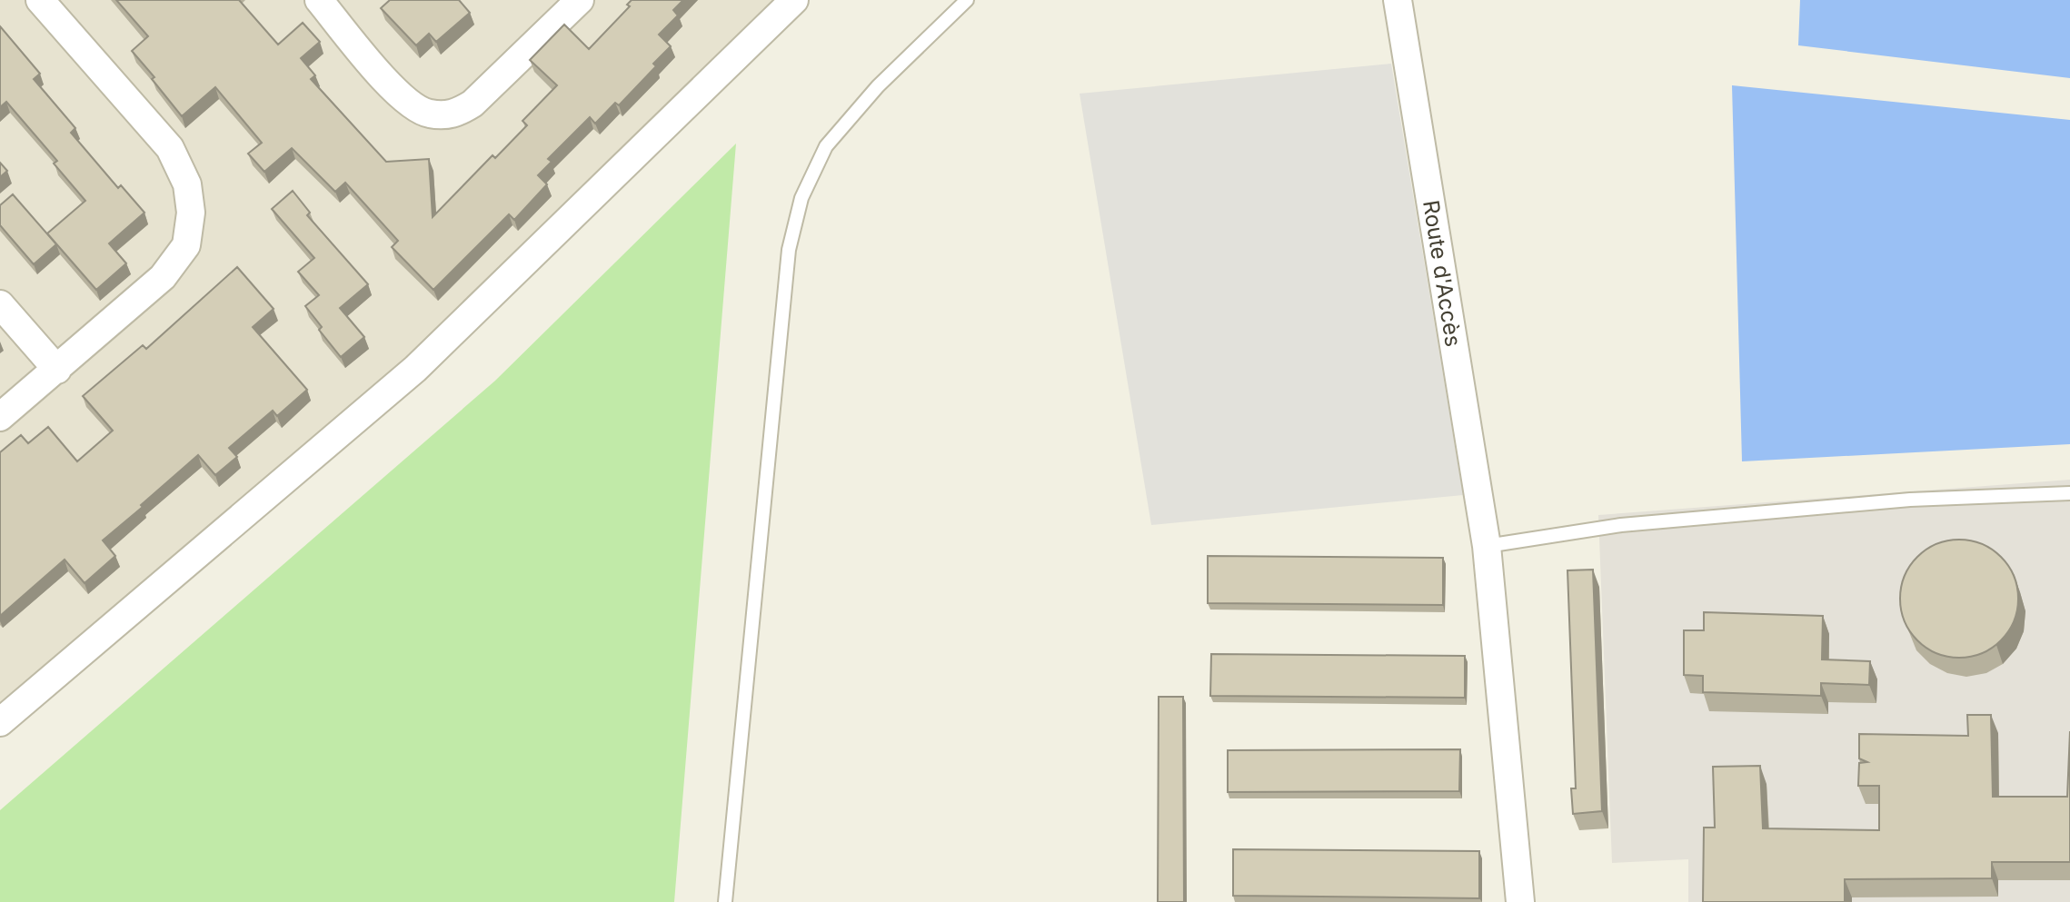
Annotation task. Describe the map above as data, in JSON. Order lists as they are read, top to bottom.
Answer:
{
  "streets": {
    "street": ["Route d'Accès"]
  }
}
